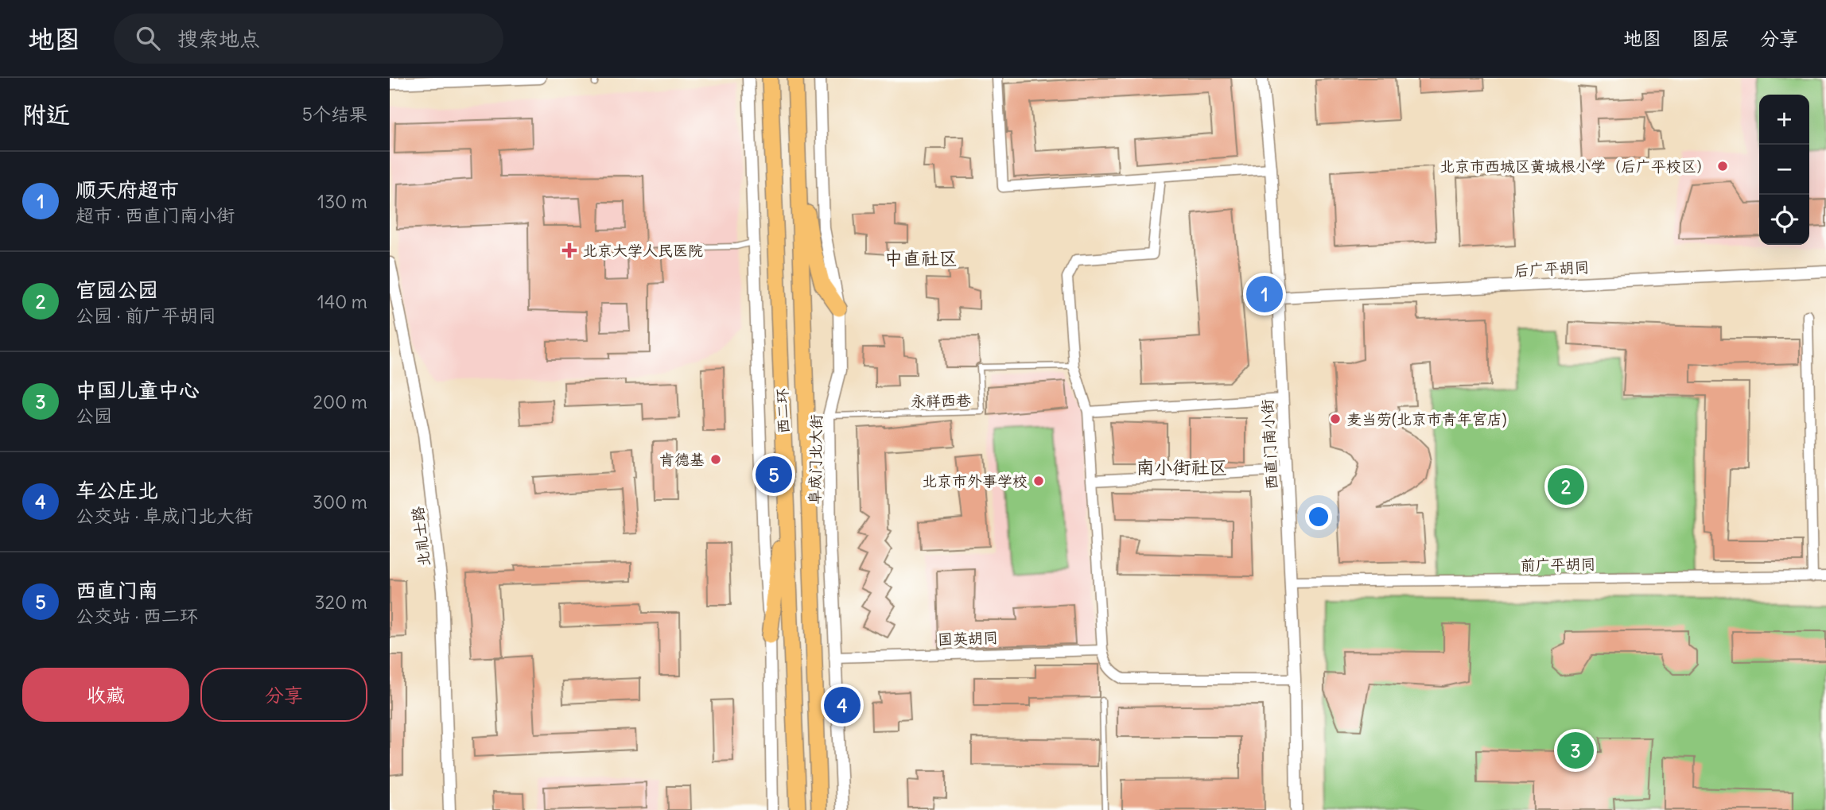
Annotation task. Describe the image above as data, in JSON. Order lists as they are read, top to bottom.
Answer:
{
  "streets": {
    "highway": ["西二环"],
    "street": [
      "后广平胡同",
      "西直门南小街",
      "阜成门北大街",
      "北礼士路",
      "前广平胡同",
      "国英胡同"
    ],
    "lane": ["永祥西巷"]
  },
  "crossings": [
    ["后广平胡同", "西直门南小街"],
    ["永祥西巷", "阜成门北大街"],
    ["西直门南小街", "前广平胡同"],
    ["阜成门北大街", "国英胡同"]
  ],
  "districts": ["中直社区", "南小街社区"],
  "places": {
    "other": [
      "北京市西城区黄城根小学（后广平校区）",
      "麦当劳(北京市青年宫店)",
      "肯德基",
      "北京市外事学校"
    ],
    "health": ["北京大学人民医院"]
  },
  "page": {
    "header": "地图",
    "search": "搜索地点",
    "nav": ["地图", "图层", "分享"],
    "heading": ["附近", "5个结果"],
    "map_buttons": ["+", "−"],
    "list": [
      {
        "mark": "1",
        "name": "顺天府超市",
        "note": "超市 · 西直门南小街",
        "value": "130 m"
      },
      {
        "mark": "2",
        "name": "官园公园",
        "note": "公园 · 前广平胡同",
        "value": "140 m"
      },
      {
        "mark": "3",
        "name": "中国儿童中心",
        "note": "公园",
        "value": "200 m"
      },
      {
        "mark": "4",
        "name": "车公庄北",
        "note": "公交站 · 阜成门北大街",
        "value": "300 m"
      },
      {
        "mark": "5",
        "name": "西直门南",
        "note": "公交站 · 西二环",
        "value": "320 m"
      }
    ],
    "pins": [
      "1",
      "5",
      "2",
      "4",
      "3"
    ],
    "buttons": ["收藏", "分享"]
  }
}
